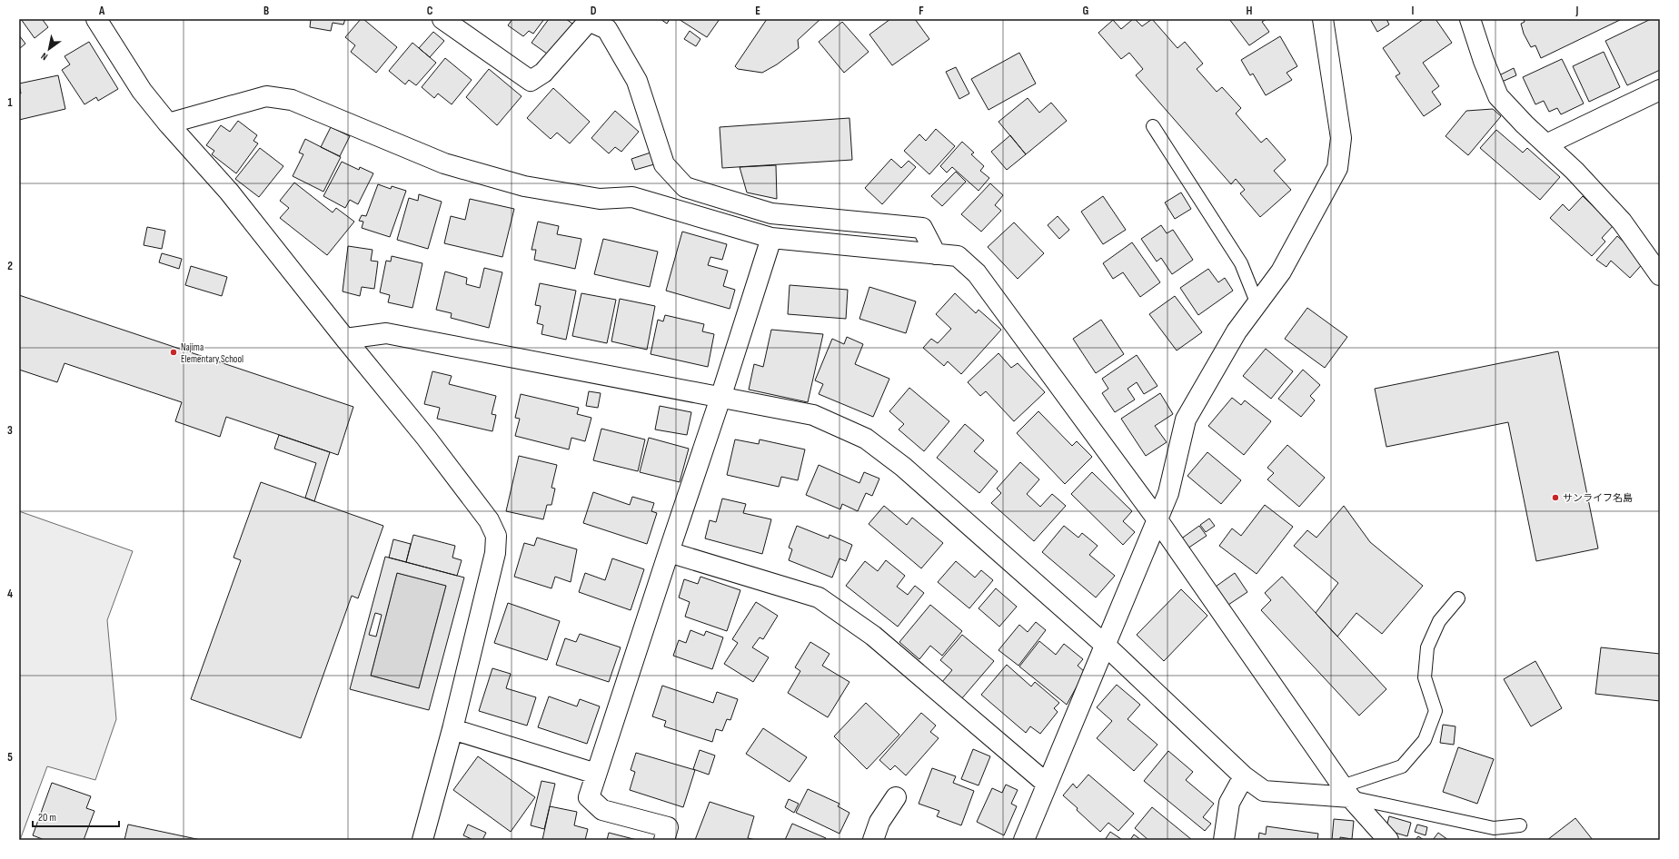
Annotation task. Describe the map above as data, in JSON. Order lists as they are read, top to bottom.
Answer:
{
  "places": ["Najima Elementary School", "サンライフ名島"],
  "scale_bar": "20 m",
  "north": "bottom left",
  "grid": {
    "columns": [
      "A",
      "B",
      "C",
      "D",
      "E",
      "F",
      "G",
      "H",
      "I",
      "J"
    ],
    "rows": [
      "1",
      "2",
      "3",
      "4",
      "5"
    ]
  }
}
